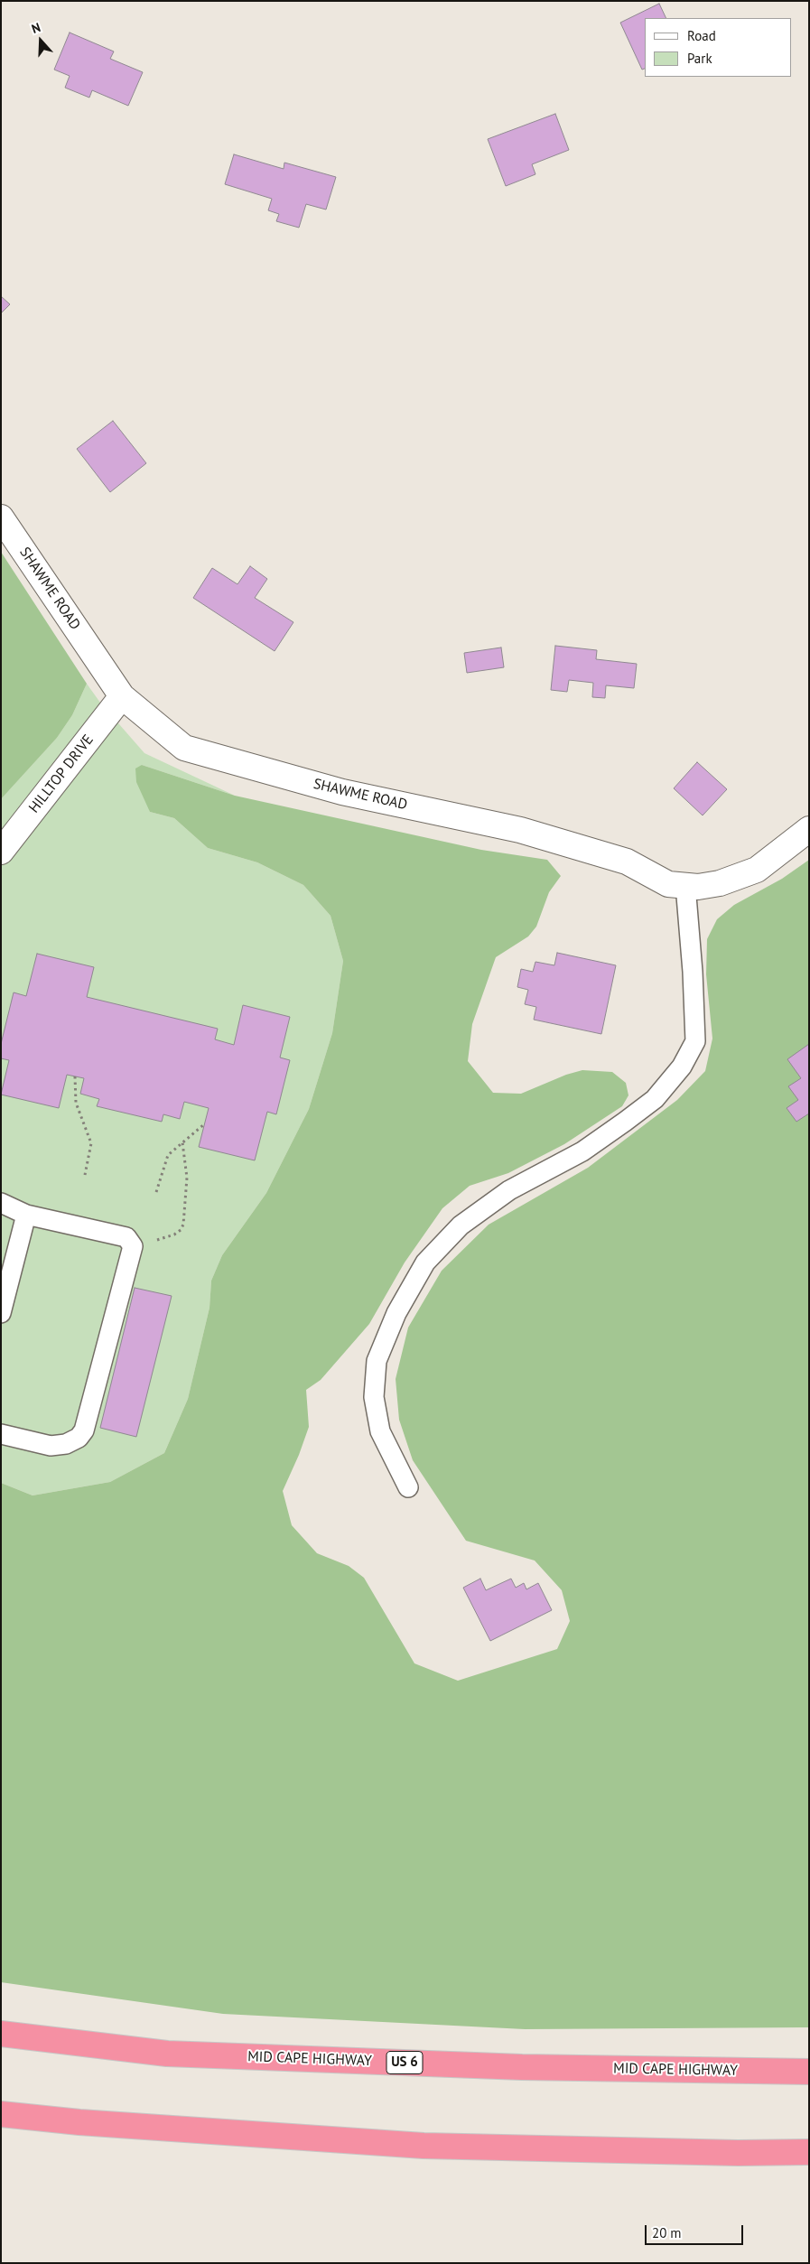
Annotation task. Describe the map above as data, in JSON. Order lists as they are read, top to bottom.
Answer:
{
  "streets": {
    "highway": ["MID CAPE HIGHWAY", "US 6"],
    "street": ["SHAWME ROAD", "HILLTOP DRIVE"]
  },
  "crossings": [
    ["SHAWME ROAD", "HILLTOP DRIVE"]
  ],
  "legend": ["Road", "Park"],
  "scale_bar": "20 m",
  "north": "top"
}
